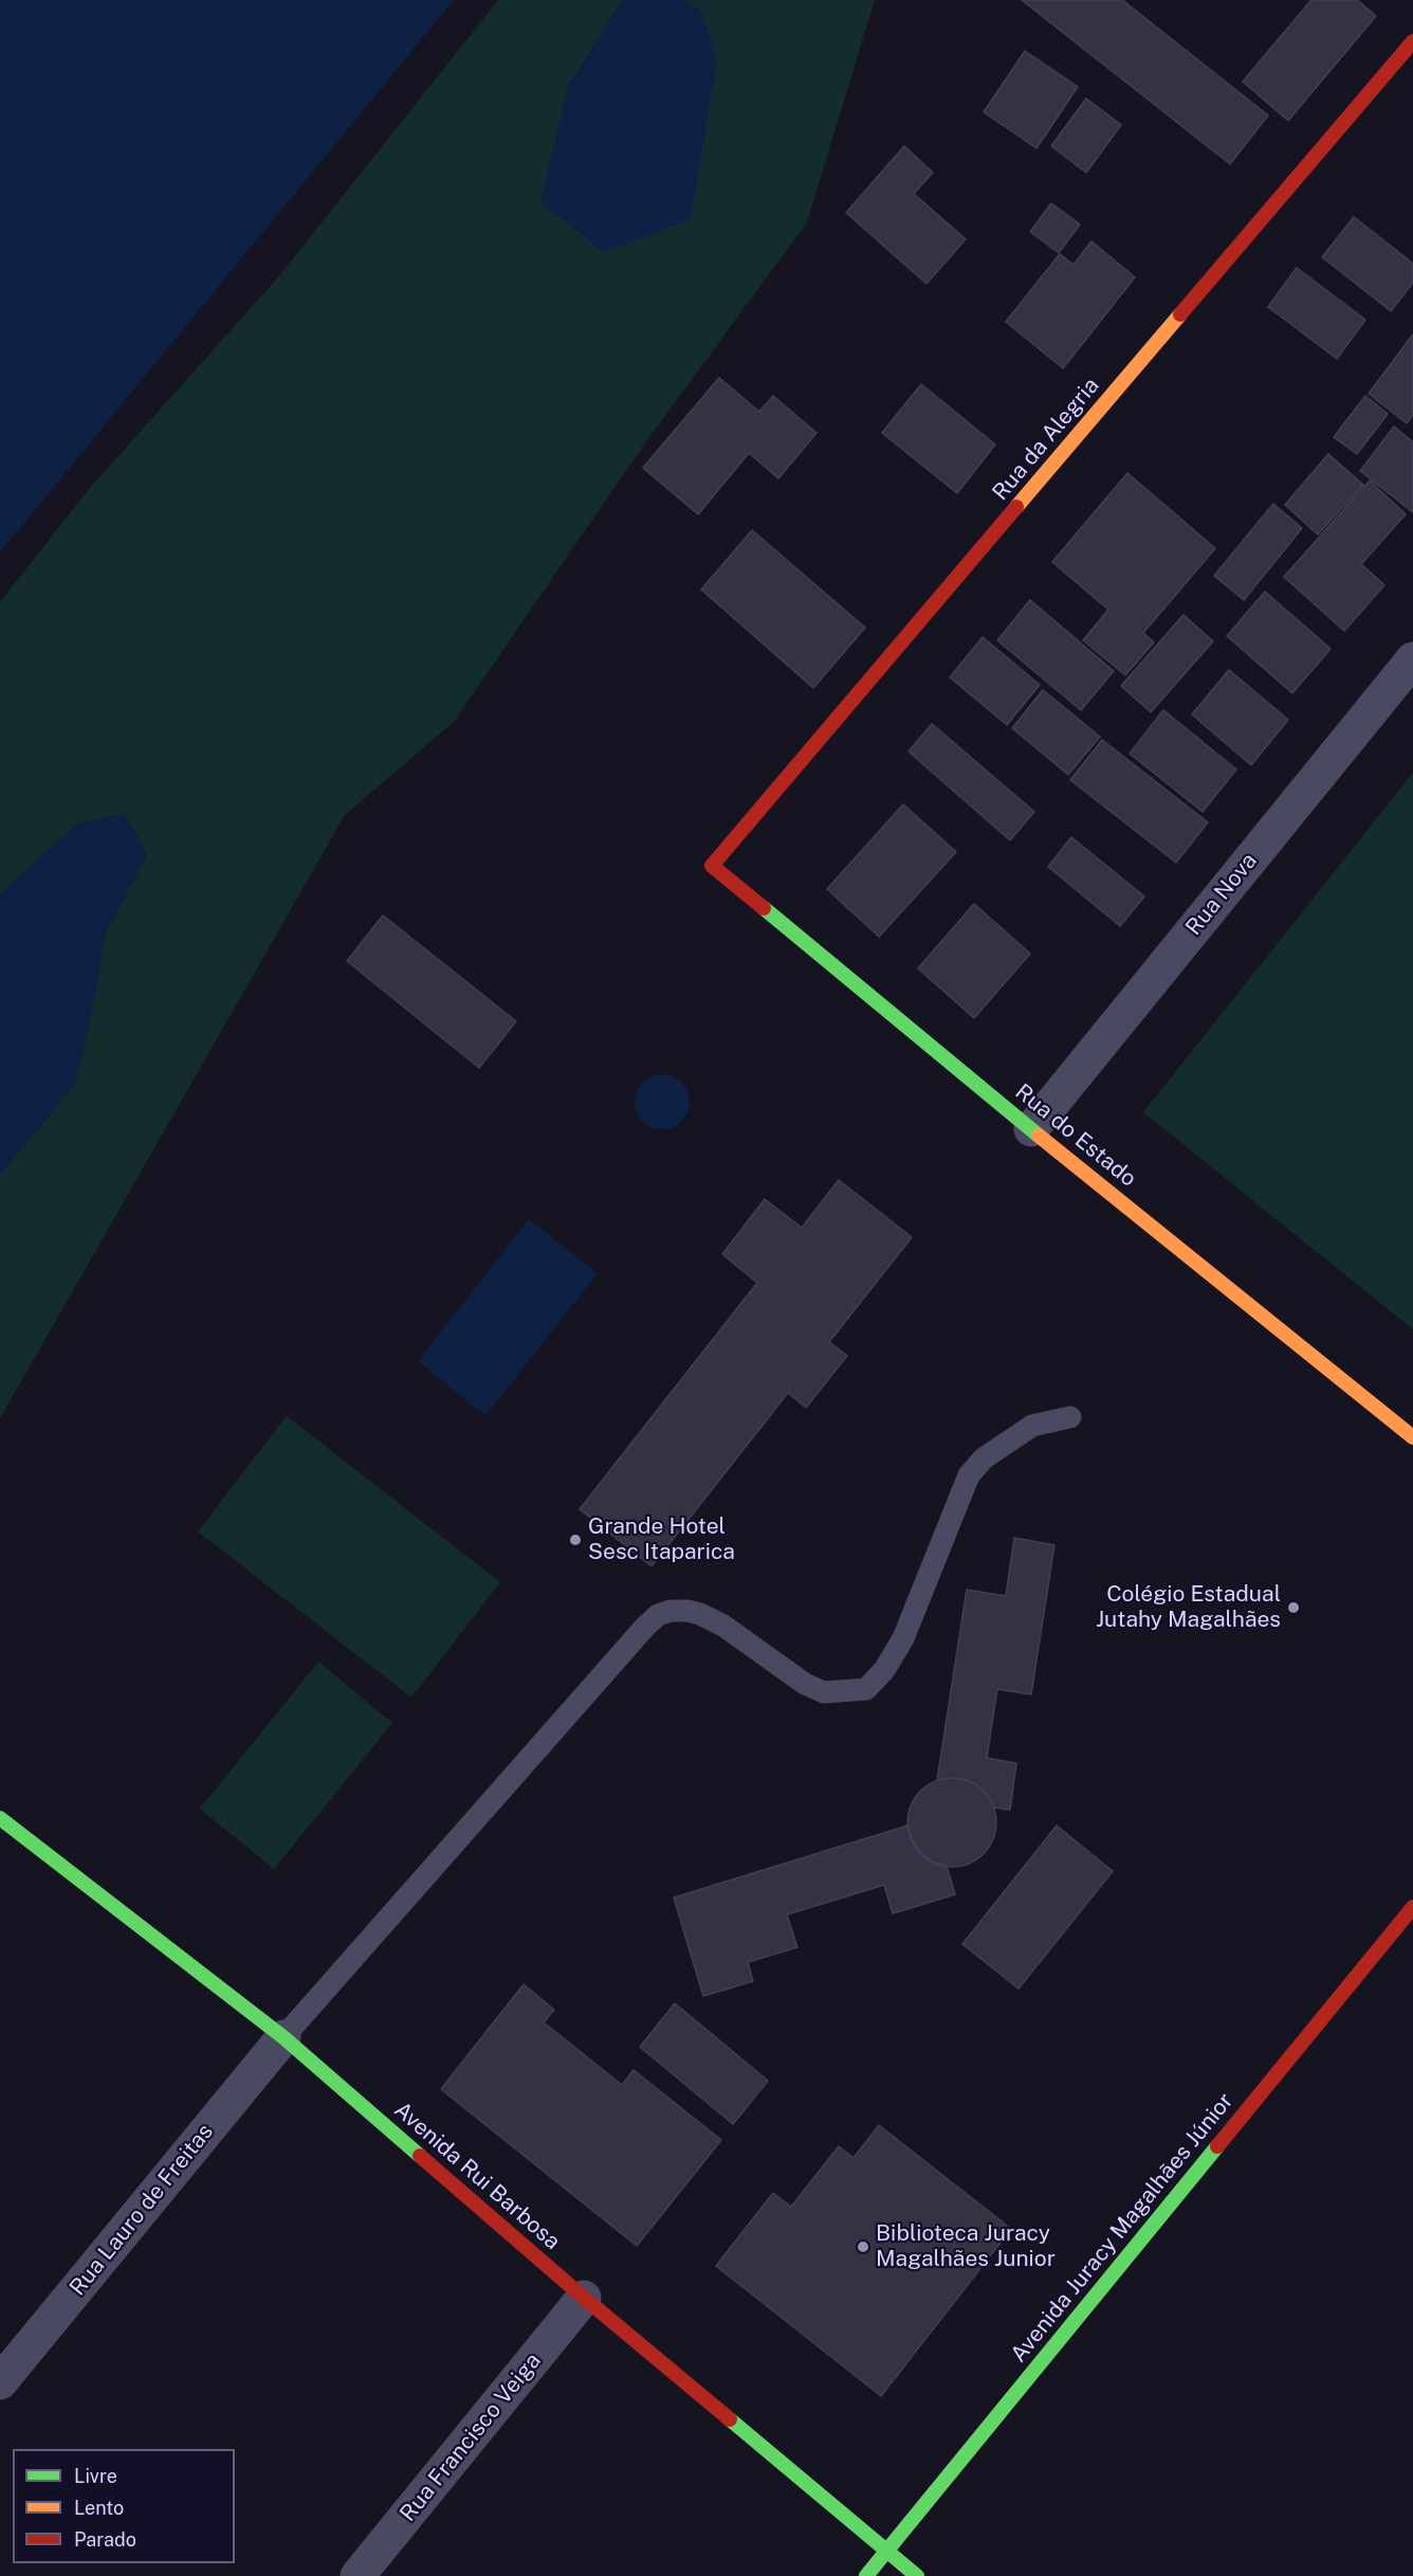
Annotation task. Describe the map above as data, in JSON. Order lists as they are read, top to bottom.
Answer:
{
  "streets": {
    "street": [
      "Rua da Alegria",
      "Rua Nova",
      "Rua do Estado",
      "Avenida Rui Barbosa",
      "Rua Lauro de Freitas",
      "Avenida Juracy Magalhães Júnior",
      "Rua Francisco Veiga"
    ]
  },
  "crossings": [
    ["Rua da Alegria", "Rua do Estado"],
    ["Rua Nova", "Rua do Estado"],
    ["Avenida Rui Barbosa", "Rua Lauro de Freitas"],
    ["Avenida Rui Barbosa", "Avenida Juracy Magalhães Júnior"],
    ["Avenida Rui Barbosa", "Rua Francisco Veiga"]
  ],
  "places": ["Grande Hotel Sesc Itaparica", "Colégio Estadual Jutahy Magalhães", "Biblioteca Juracy Magalhães Junior"],
  "legend": ["Livre", "Lento", "Parado"]
}
